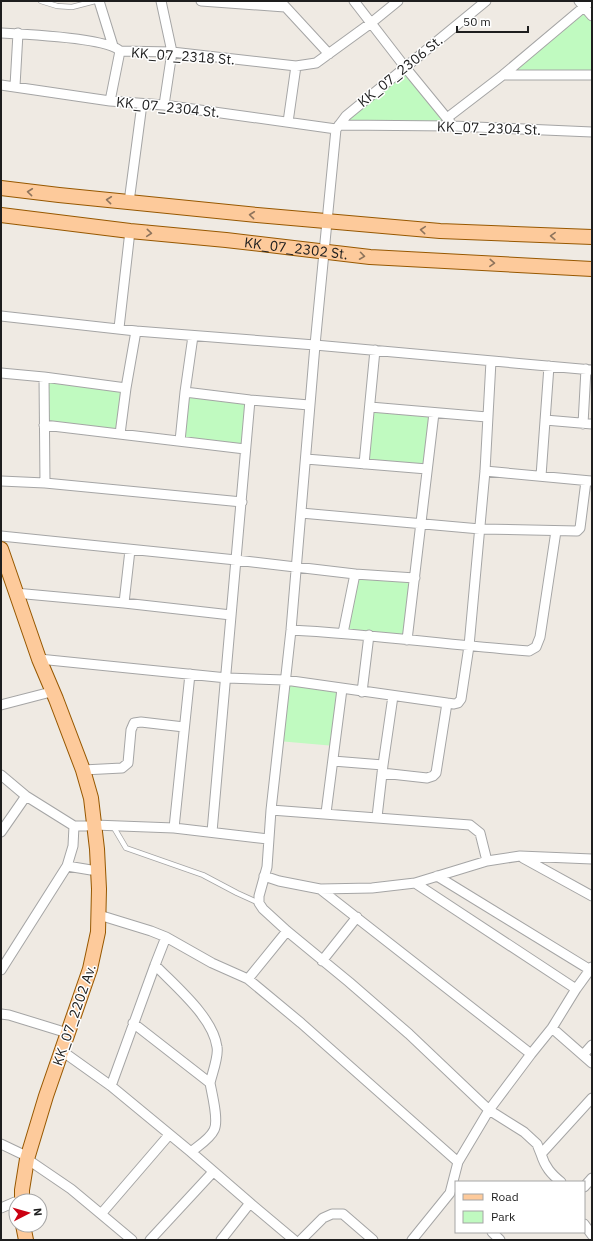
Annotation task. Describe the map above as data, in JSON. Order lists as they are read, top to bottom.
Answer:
{
  "streets": {
    "main road": ["KK_07_2302 St.", "KK_07_2202 Av."],
    "street": ["KK_07_2318 St.", "KK_07_2306 St.", "KK_07_2304 St."]
  },
  "crossings": [
    ["KK_07_2306 St.", "KK_07_2304 St."]
  ],
  "legend": ["Road", "Park"],
  "scale_bar": "50 m",
  "north": "right"
}
